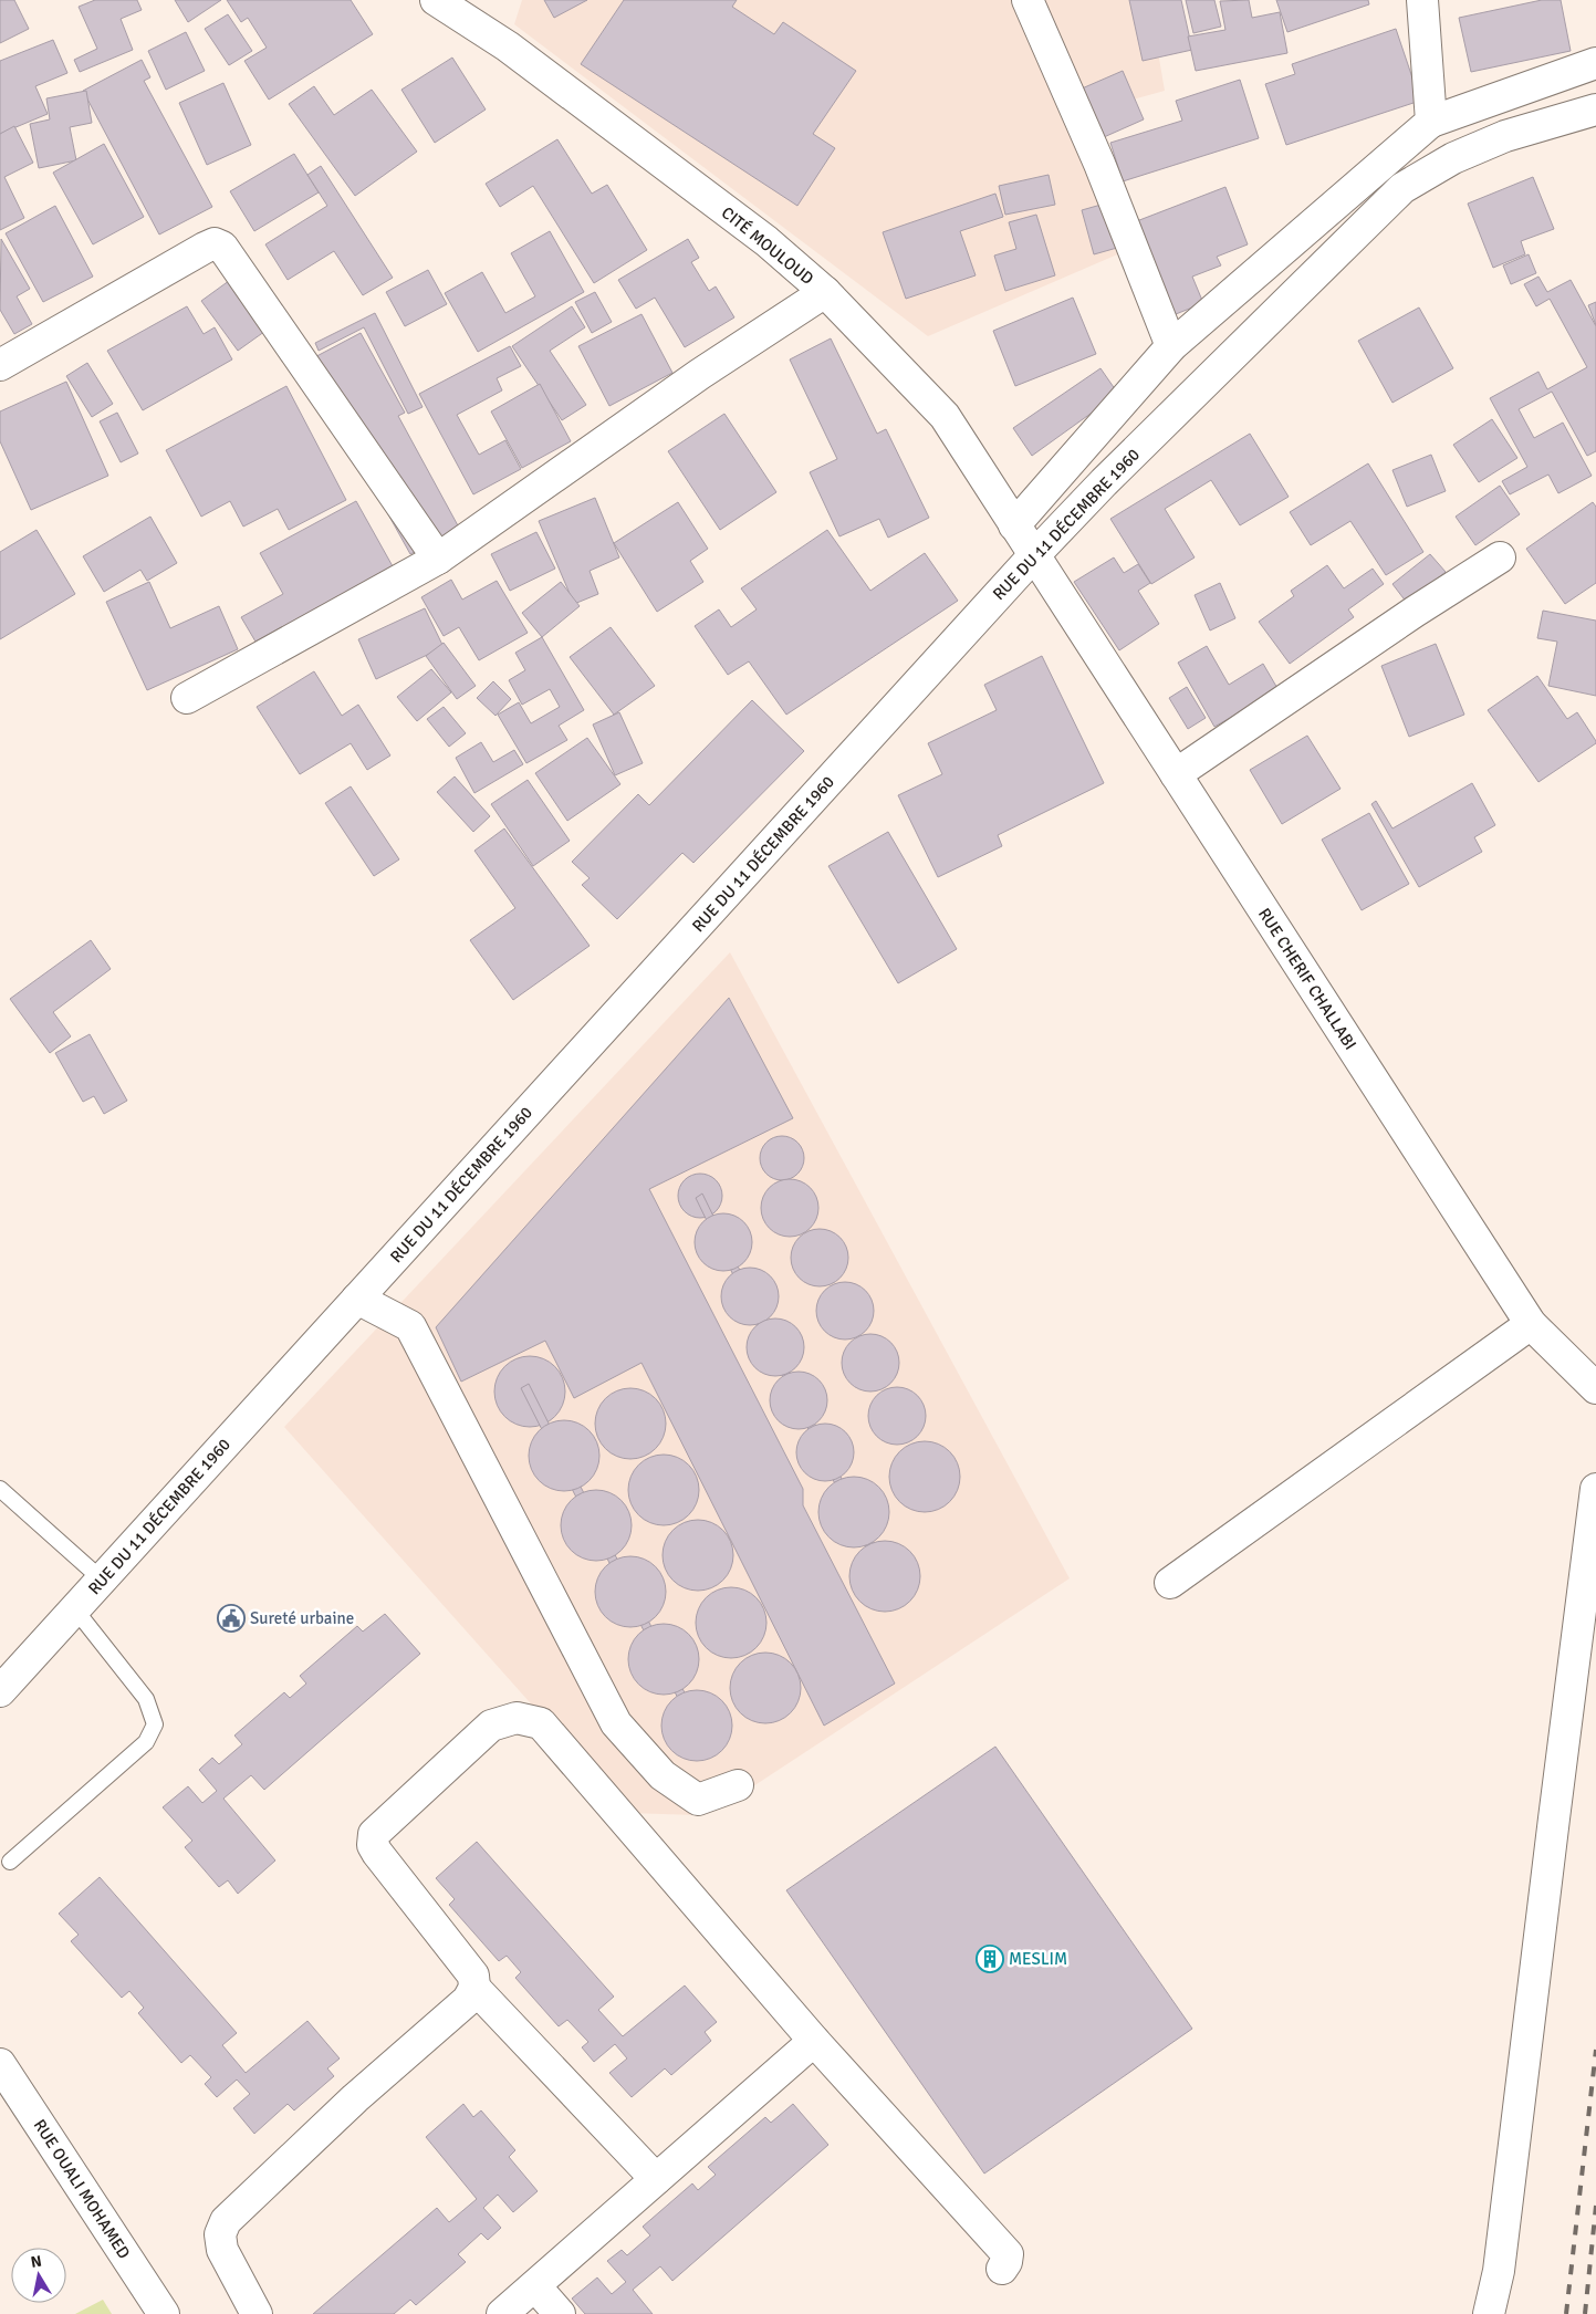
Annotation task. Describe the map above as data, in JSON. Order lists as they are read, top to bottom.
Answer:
{
  "streets": {
    "street": [
      "CITÉ MOULOUD",
      "RUE DU 11 DÉCEMBRE 1960",
      "RUE CHERIF CHALLABI",
      "RUE OUALI MOHAMED"
    ]
  },
  "crossings": [
    ["CITÉ MOULOUD", "RUE DU 11 DÉCEMBRE 1960"],
    ["CITÉ MOULOUD", "RUE CHERIF CHALLABI"],
    ["RUE DU 11 DÉCEMBRE 1960", "RUE CHERIF CHALLABI"]
  ],
  "places": {
    "public building": ["Sureté urbaine"],
    "building": ["MESLIM"]
  },
  "north": "top"
}
